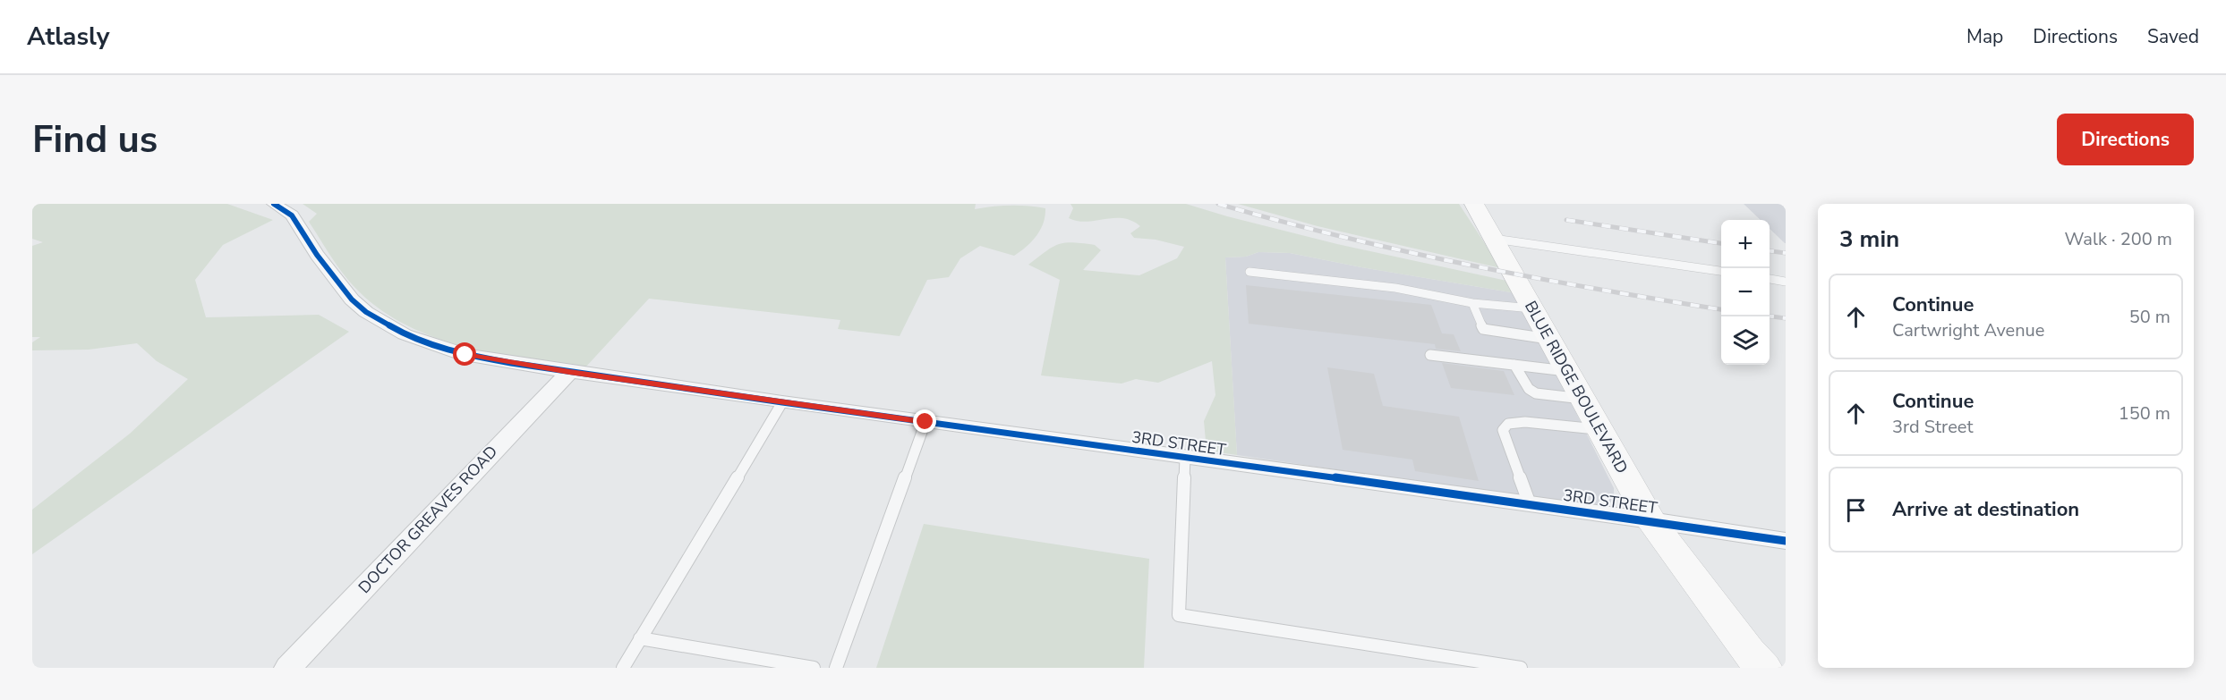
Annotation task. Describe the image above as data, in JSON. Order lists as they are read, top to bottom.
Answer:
{
  "streets": {
    "main road": ["BLUE RIDGE BOULEVARD"],
    "street": ["3RD STREET", "DOCTOR GREAVES ROAD"]
  },
  "crossings": [
    ["BLUE RIDGE BOULEVARD", "3RD STREET"],
    ["3RD STREET", "DOCTOR GREAVES ROAD"]
  ],
  "page": {
    "header": "Atlasly",
    "nav": ["Map", "Directions", "Saved"],
    "buttons": "Directions",
    "title": "Find us",
    "heading": ["3 min", "Walk · 200 m"],
    "map_buttons": ["+", "−"],
    "list": [
      ["Continue", "Cartwright Avenue", "50 m"],
      ["Continue", "3rd Street", "150 m"],
      "Arrive at destination"
    ]
  }
}
